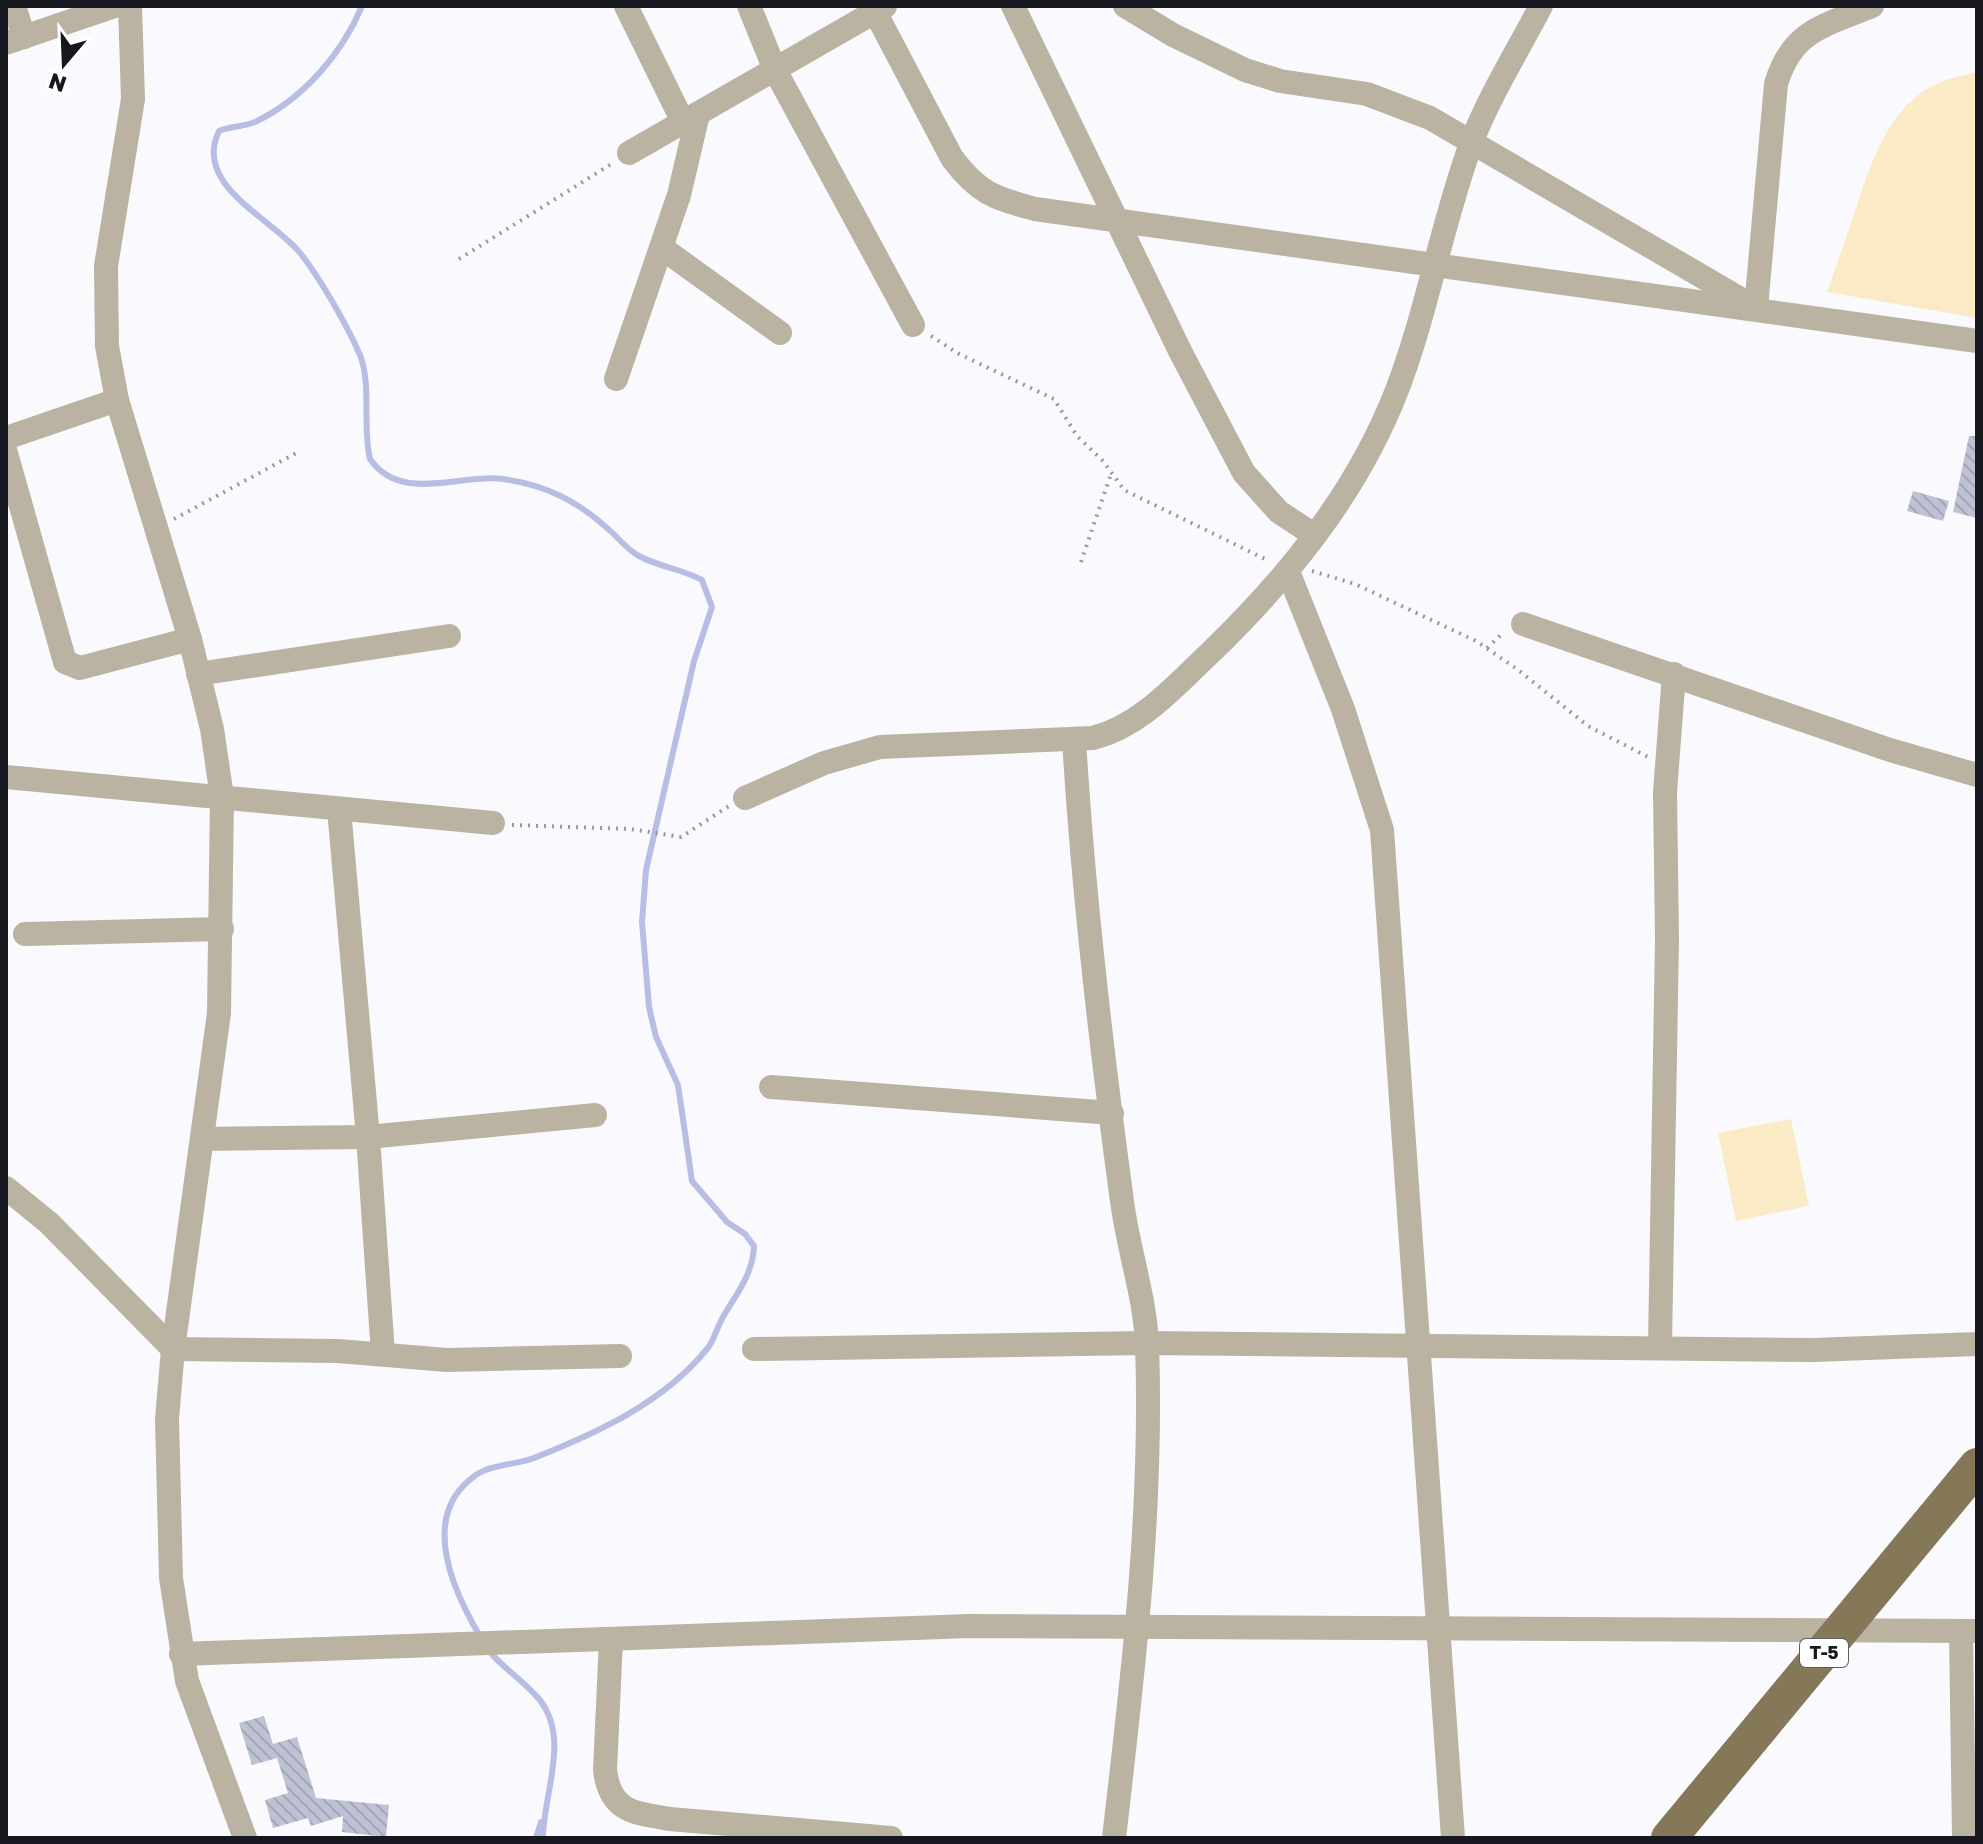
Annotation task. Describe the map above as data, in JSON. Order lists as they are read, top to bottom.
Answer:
{
  "streets": {
    "main road": ["T-5"]
  },
  "north": "bottom"
}
